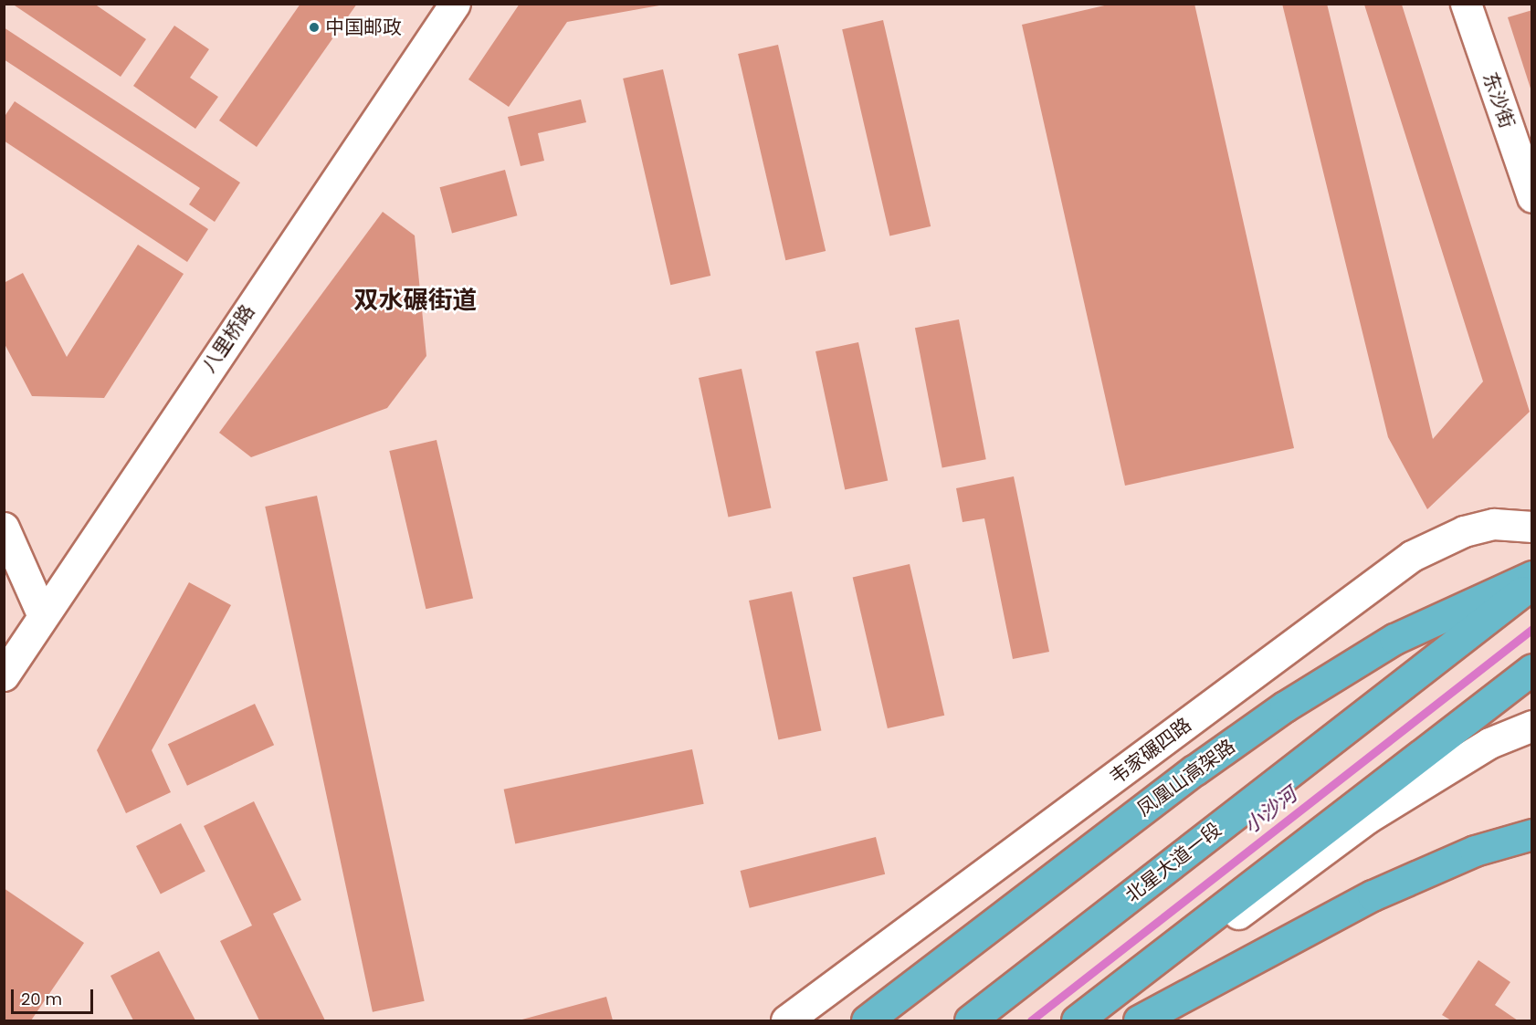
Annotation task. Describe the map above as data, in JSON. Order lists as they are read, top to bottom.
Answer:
{
  "streets": {
    "highway": ["凤凰山高架路", "北星大道一段"],
    "main road": ["东沙街", "八里桥路", "韦家碾四路"]
  },
  "districts": ["双水碾街道"],
  "water": ["小沙河"],
  "places": ["中国邮政"],
  "scale_bar": "20 m"
}
